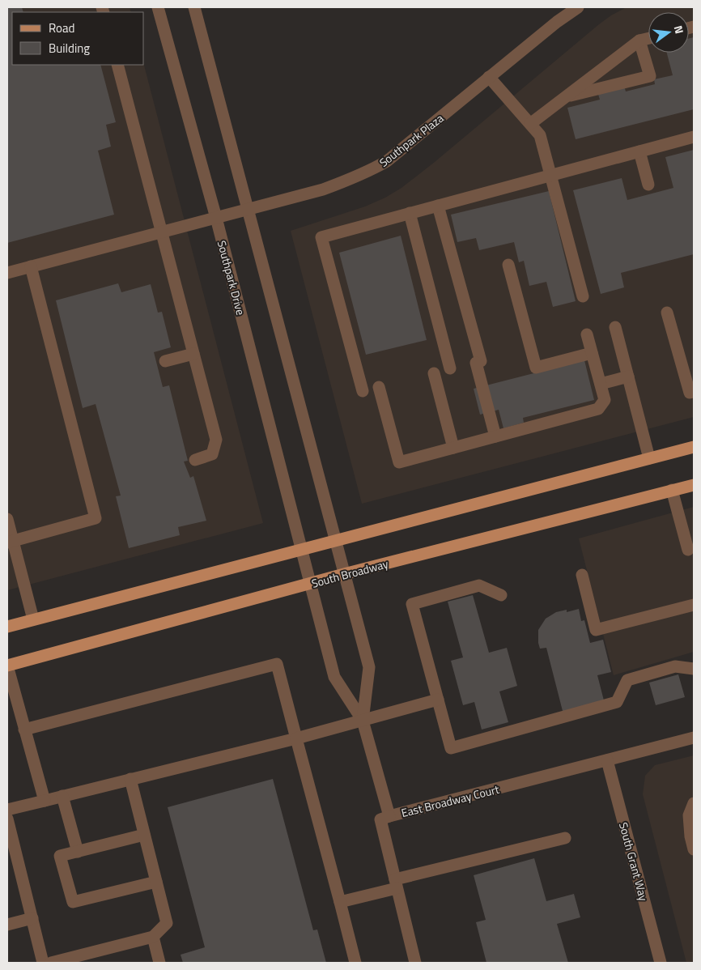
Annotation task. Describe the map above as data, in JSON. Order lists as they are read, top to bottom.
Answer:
{
  "streets": {
    "main road": ["South Broadway"],
    "street": [
      "Southpark Plaza",
      "Southpark Drive",
      "East Broadway Court",
      "South Grant Way"
    ]
  },
  "crossings": [
    ["Southpark Plaza", "Southpark Drive"],
    ["Southpark Drive", "East Broadway Court"],
    ["South Broadway", "East Broadway Court"],
    ["East Broadway Court", "South Grant Way"]
  ],
  "legend": ["Road", "Building"],
  "north": "right"
}
